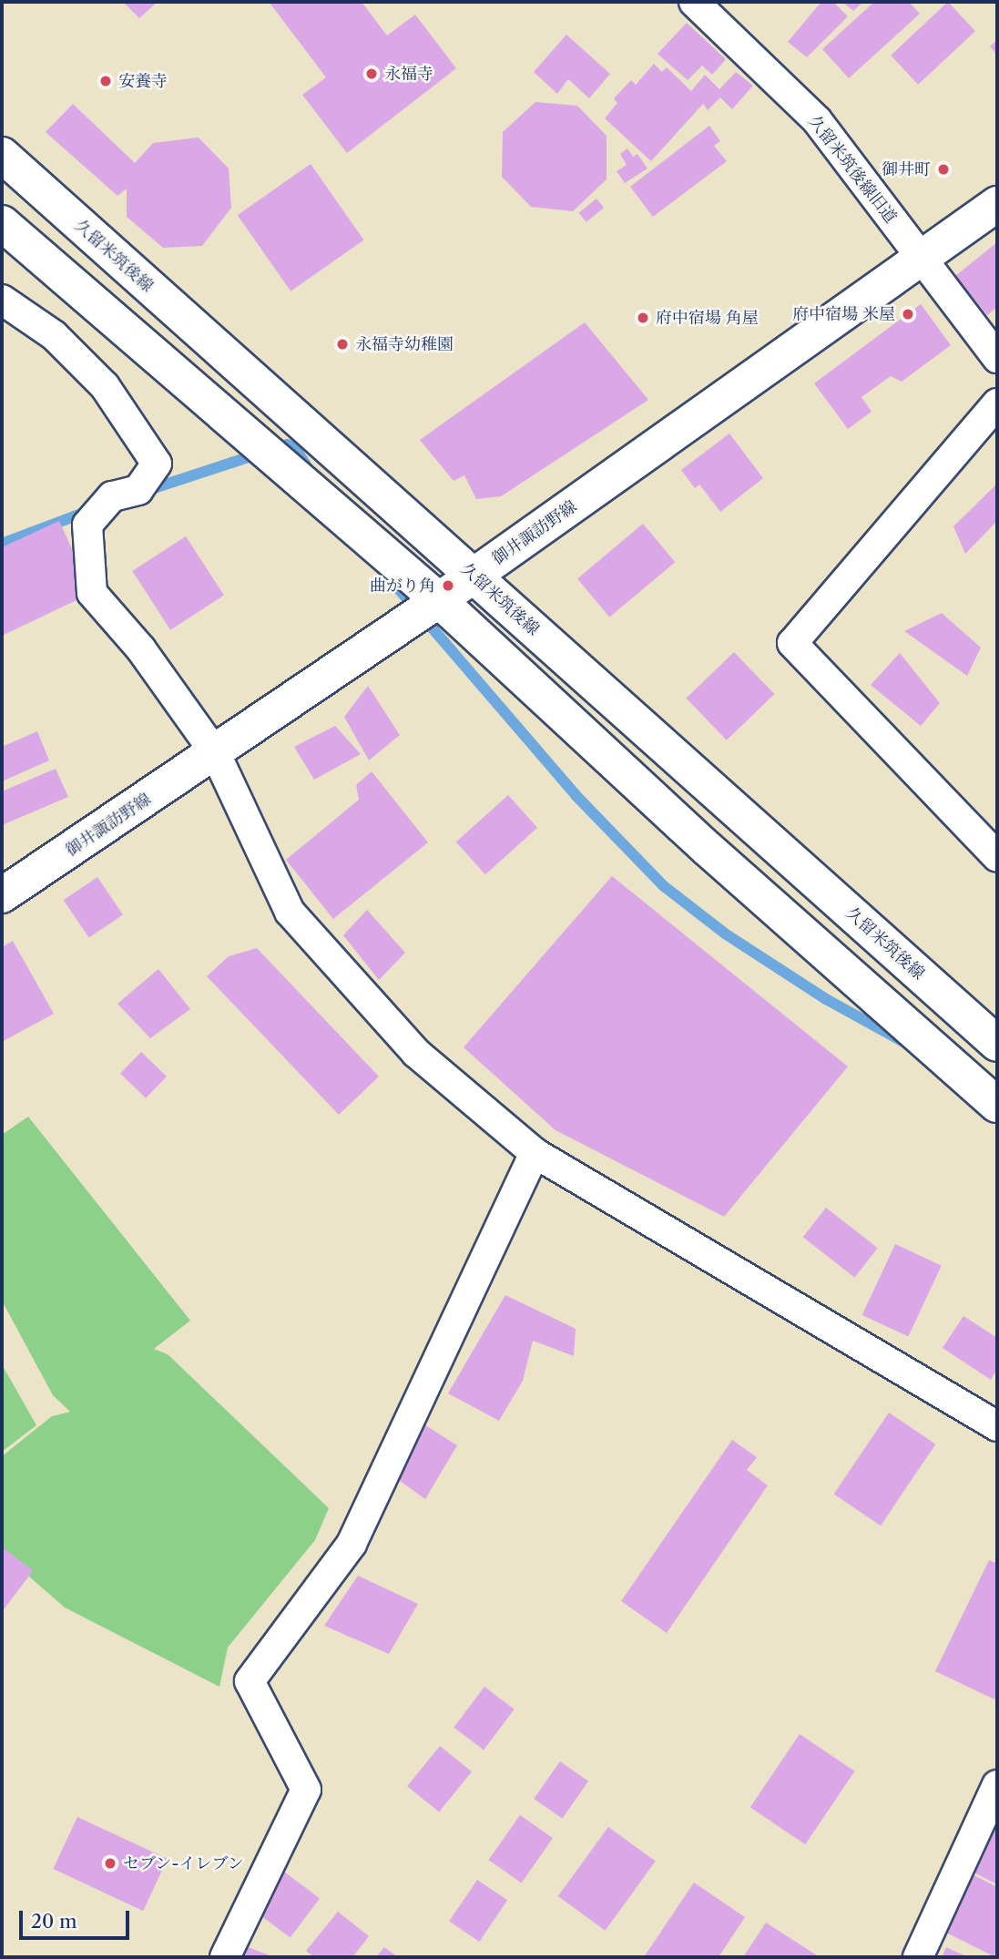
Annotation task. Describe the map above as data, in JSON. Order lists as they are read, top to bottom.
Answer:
{
  "streets": {
    "main road": ["久留米筑後線", "御井諏訪野線"],
    "street": ["久留米筑後線旧道"]
  },
  "crossings": [
    ["久留米筑後線旧道", "御井諏訪野線"],
    ["久留米筑後線", "御井諏訪野線"]
  ],
  "places": [
    "永福寺",
    "安養寺",
    "御井町",
    "府中宿場 米屋",
    "府中宿場 角屋",
    "永福寺幼稚園",
    "曲がり角",
    "セブン-イレブン"
  ],
  "scale_bar": "20 m"
}
